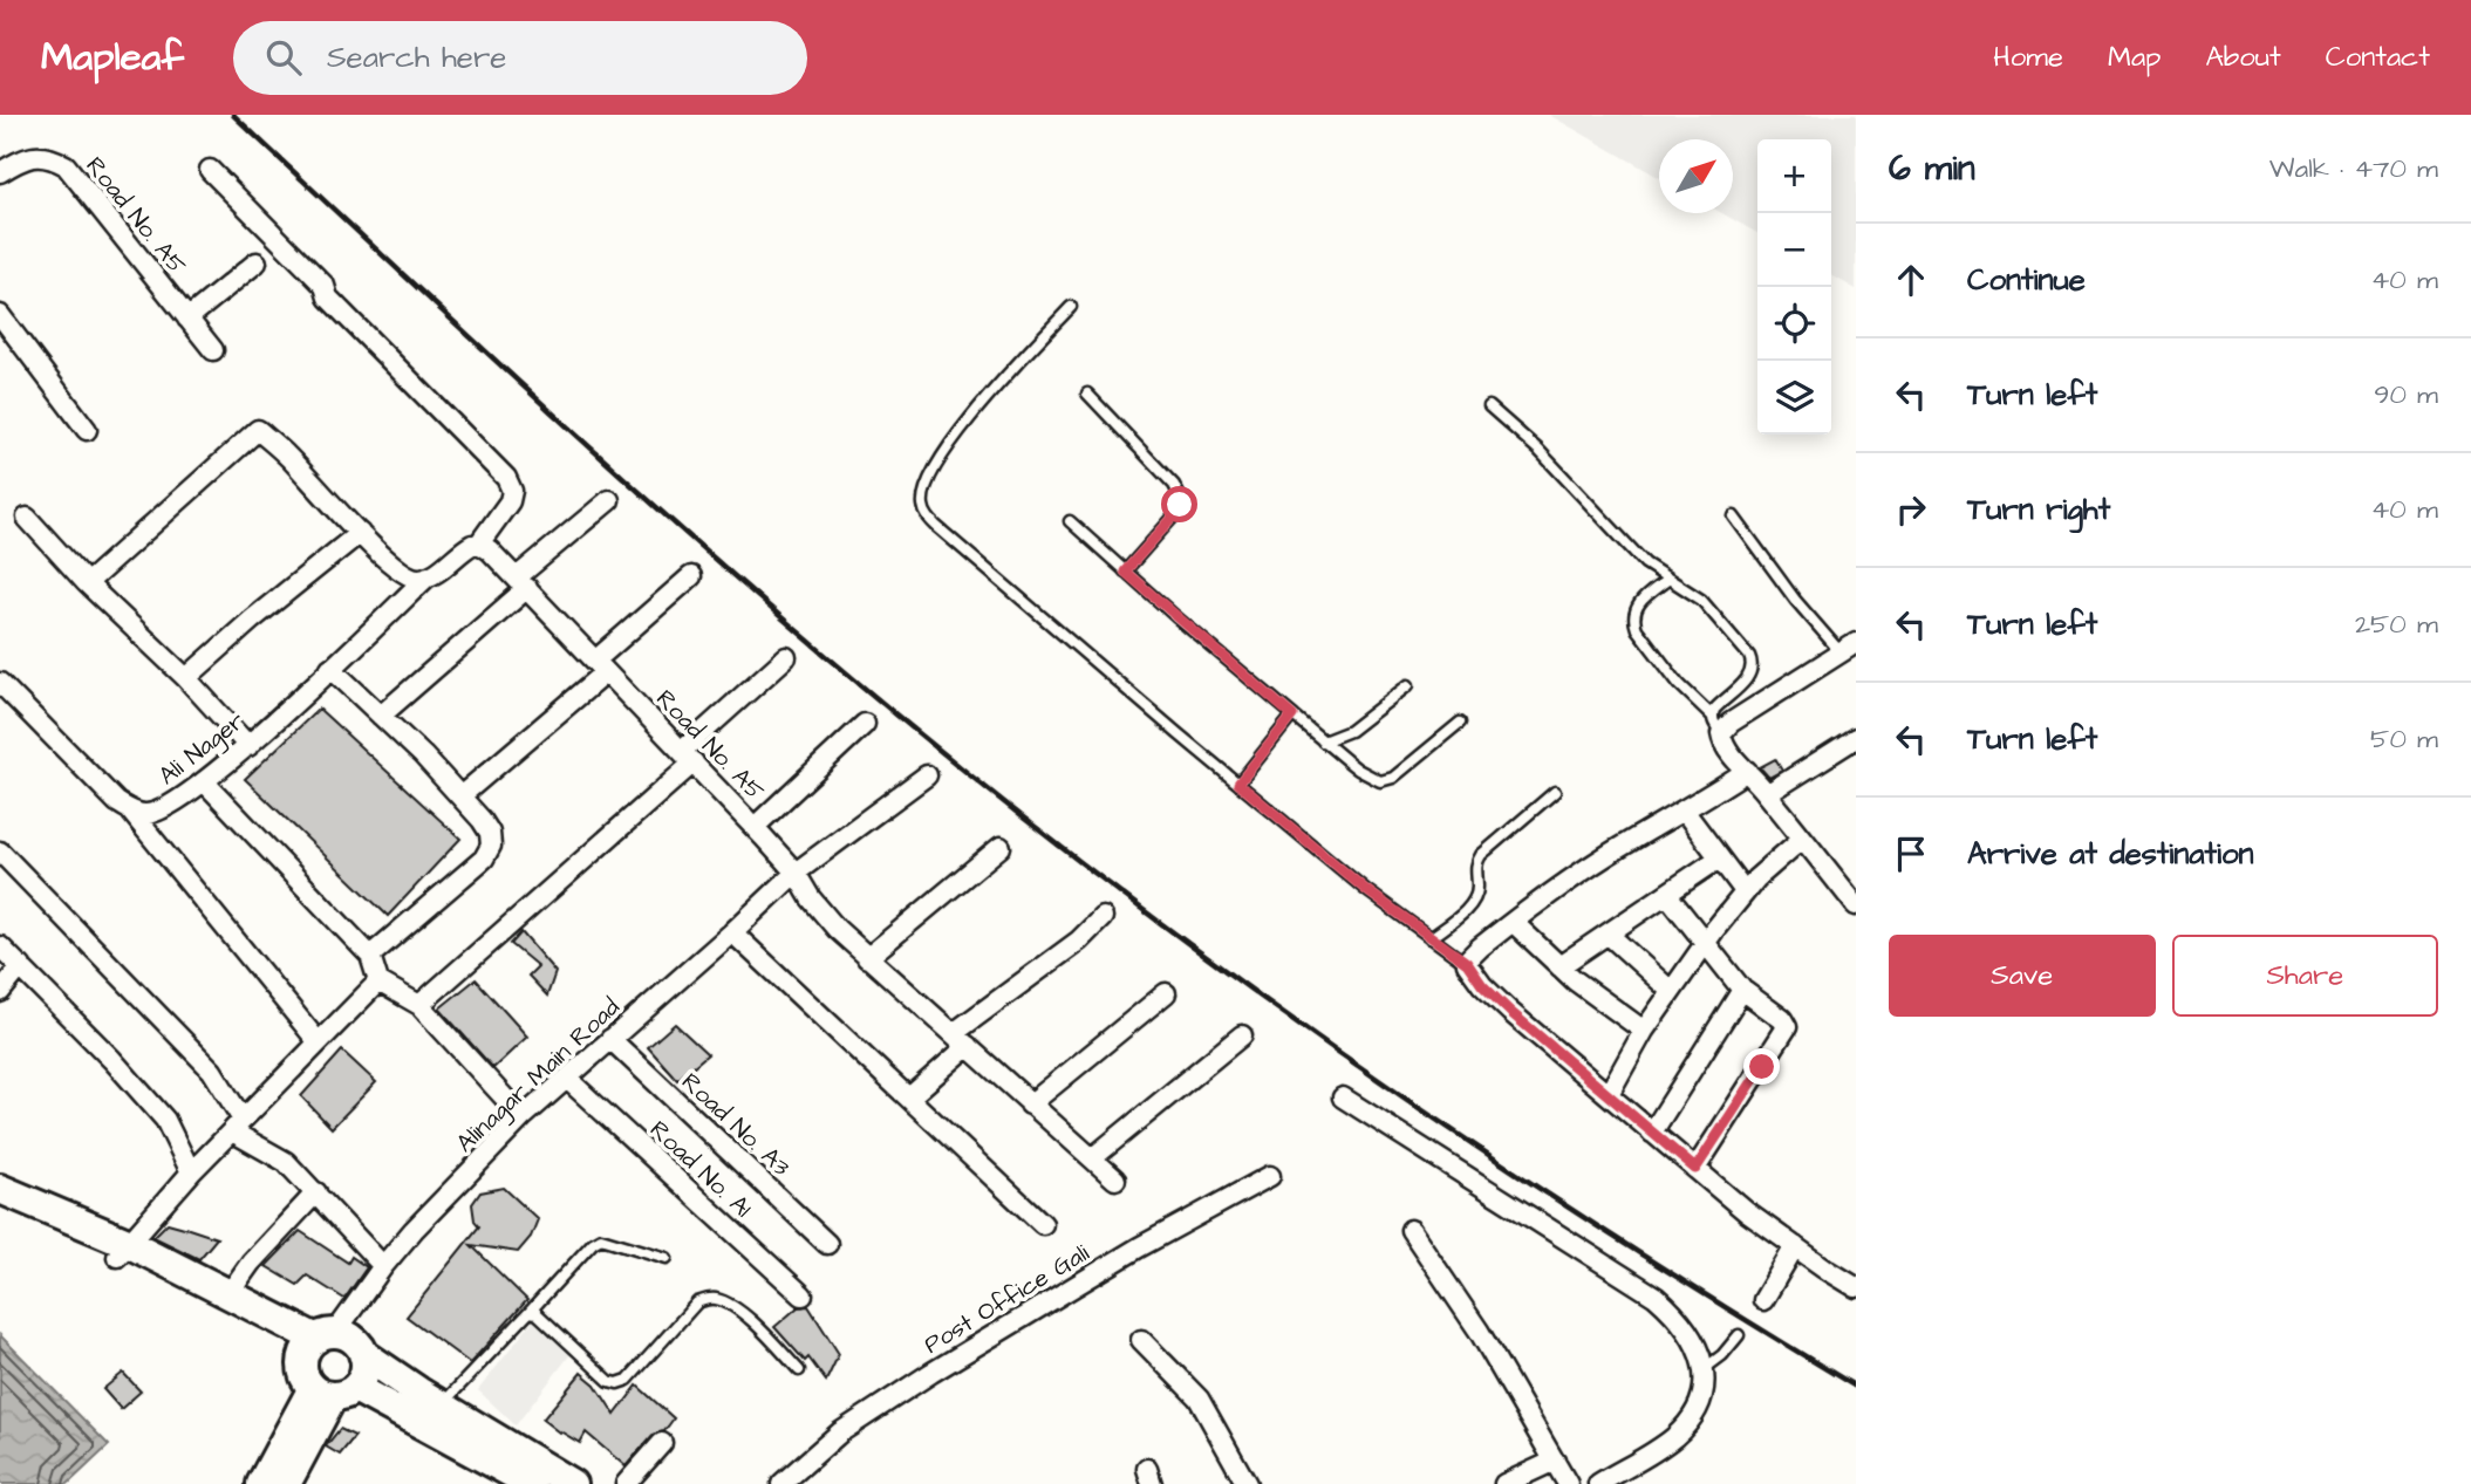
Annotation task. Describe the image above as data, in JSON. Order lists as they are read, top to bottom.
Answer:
{
  "streets": {
    "street": [
      "Road No. A5",
      "Ali Nager",
      "Alinagar Main Road",
      "Road No. A3",
      "Road No. A1",
      "Post Office Gali"
    ]
  },
  "crossings": [
    ["Road No. A5", "Alinagar Main Road"],
    ["Alinagar Main Road", "Road No. A3"],
    ["Alinagar Main Road", "Road No. A1"]
  ],
  "north": "top right",
  "page": {
    "header": "Mapleaf",
    "search": "Search here",
    "nav": [
      "Home",
      "Map",
      "About",
      "Contact"
    ],
    "heading": ["6 min", "Walk · 470 m"],
    "map_buttons": ["+", "−"],
    "list": [
      ["Continue", "40 m"],
      ["Turn left", "90 m"],
      ["Turn right", "40 m"],
      ["Turn left", "250 m"],
      ["Turn left", "50 m"],
      "Arrive at destination"
    ],
    "buttons": ["Save", "Share"]
  }
}
